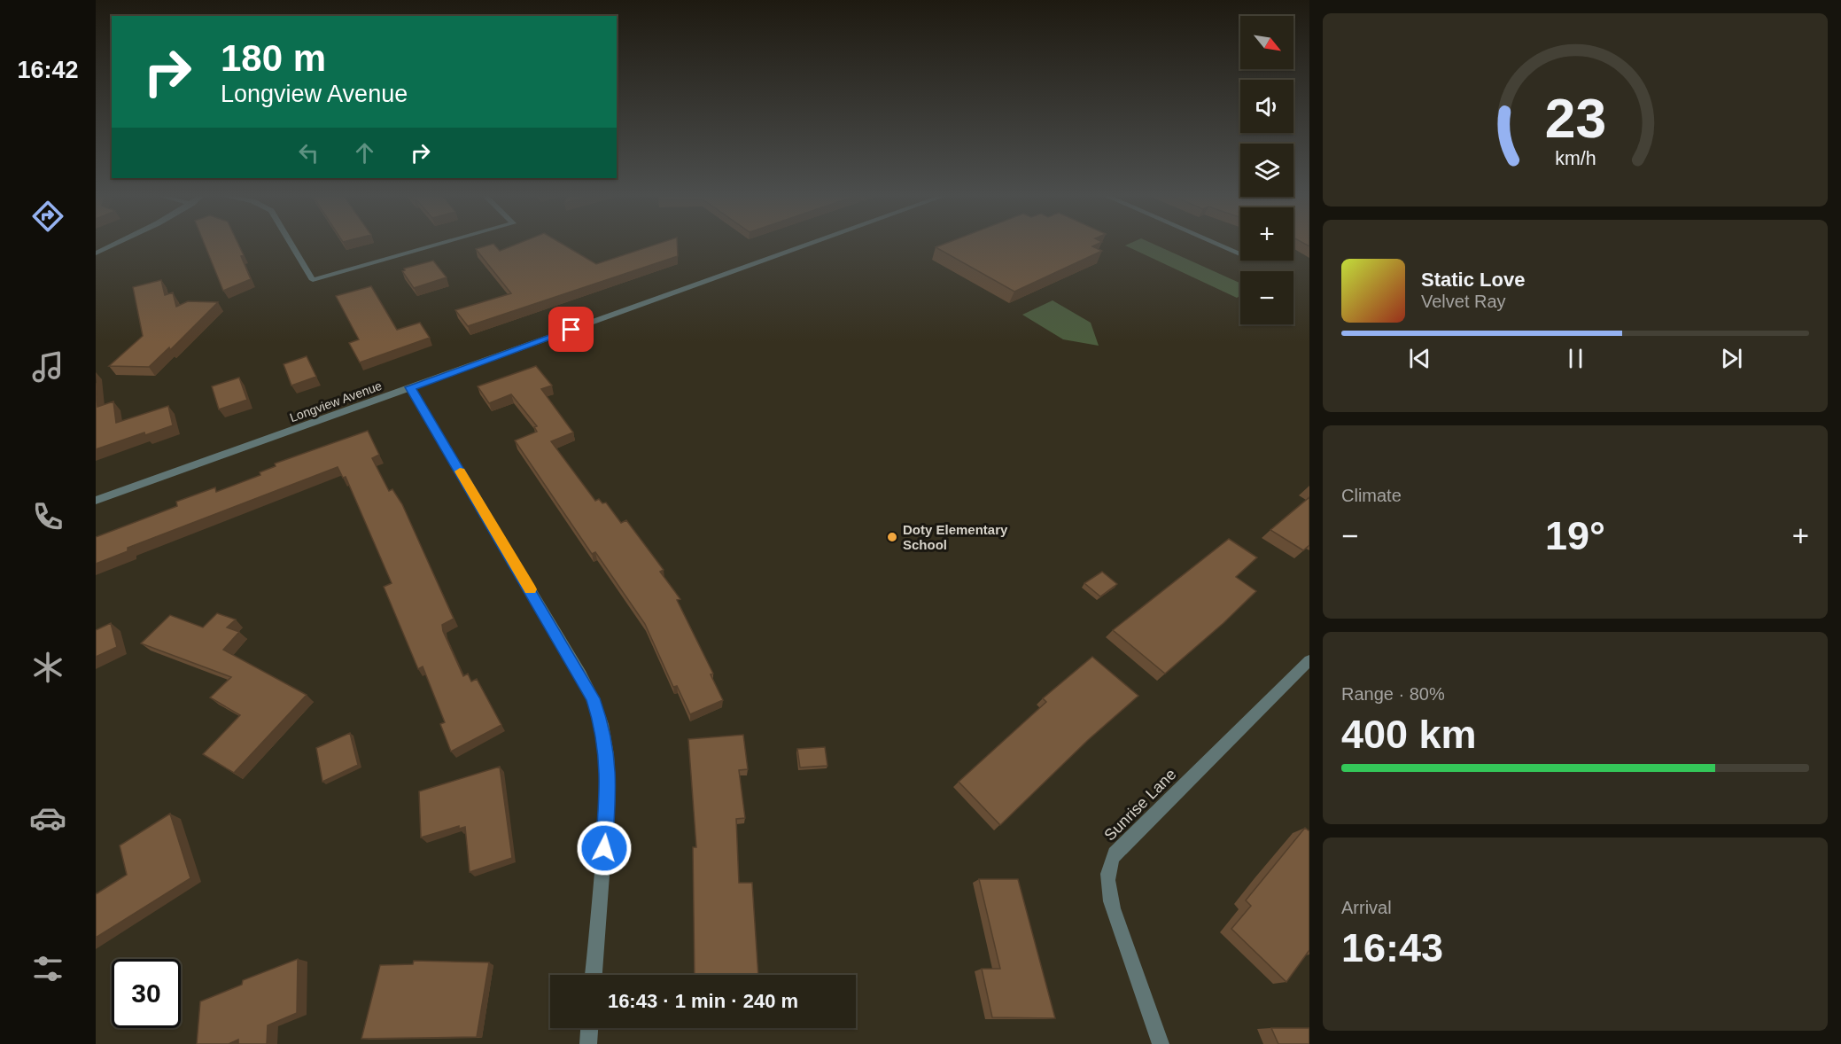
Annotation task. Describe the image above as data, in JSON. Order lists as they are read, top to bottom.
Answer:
{
  "streets": {
    "street": ["Longview Avenue", "Sunrise Lane"]
  },
  "places": ["Doty Elementary School"],
  "north": "bottom right",
  "page": {
    "tabs": "16:42",
    "map_buttons": ["+", "−"],
    "turn": ["180 m", "Longview Avenue"],
    "song": ["Static Love", "Velvet Ray"],
    "tile": [
      "Climate",
      ["Range · 80%", "400 km"],
      ["Arrival", "16:43"]
    ],
    "heat": ["−", "19°", "+"],
    "limit": "30",
    "trip": "16:43 · 1 min · 240 m",
    "gauge": ["23", "km/h"]
  }
}
